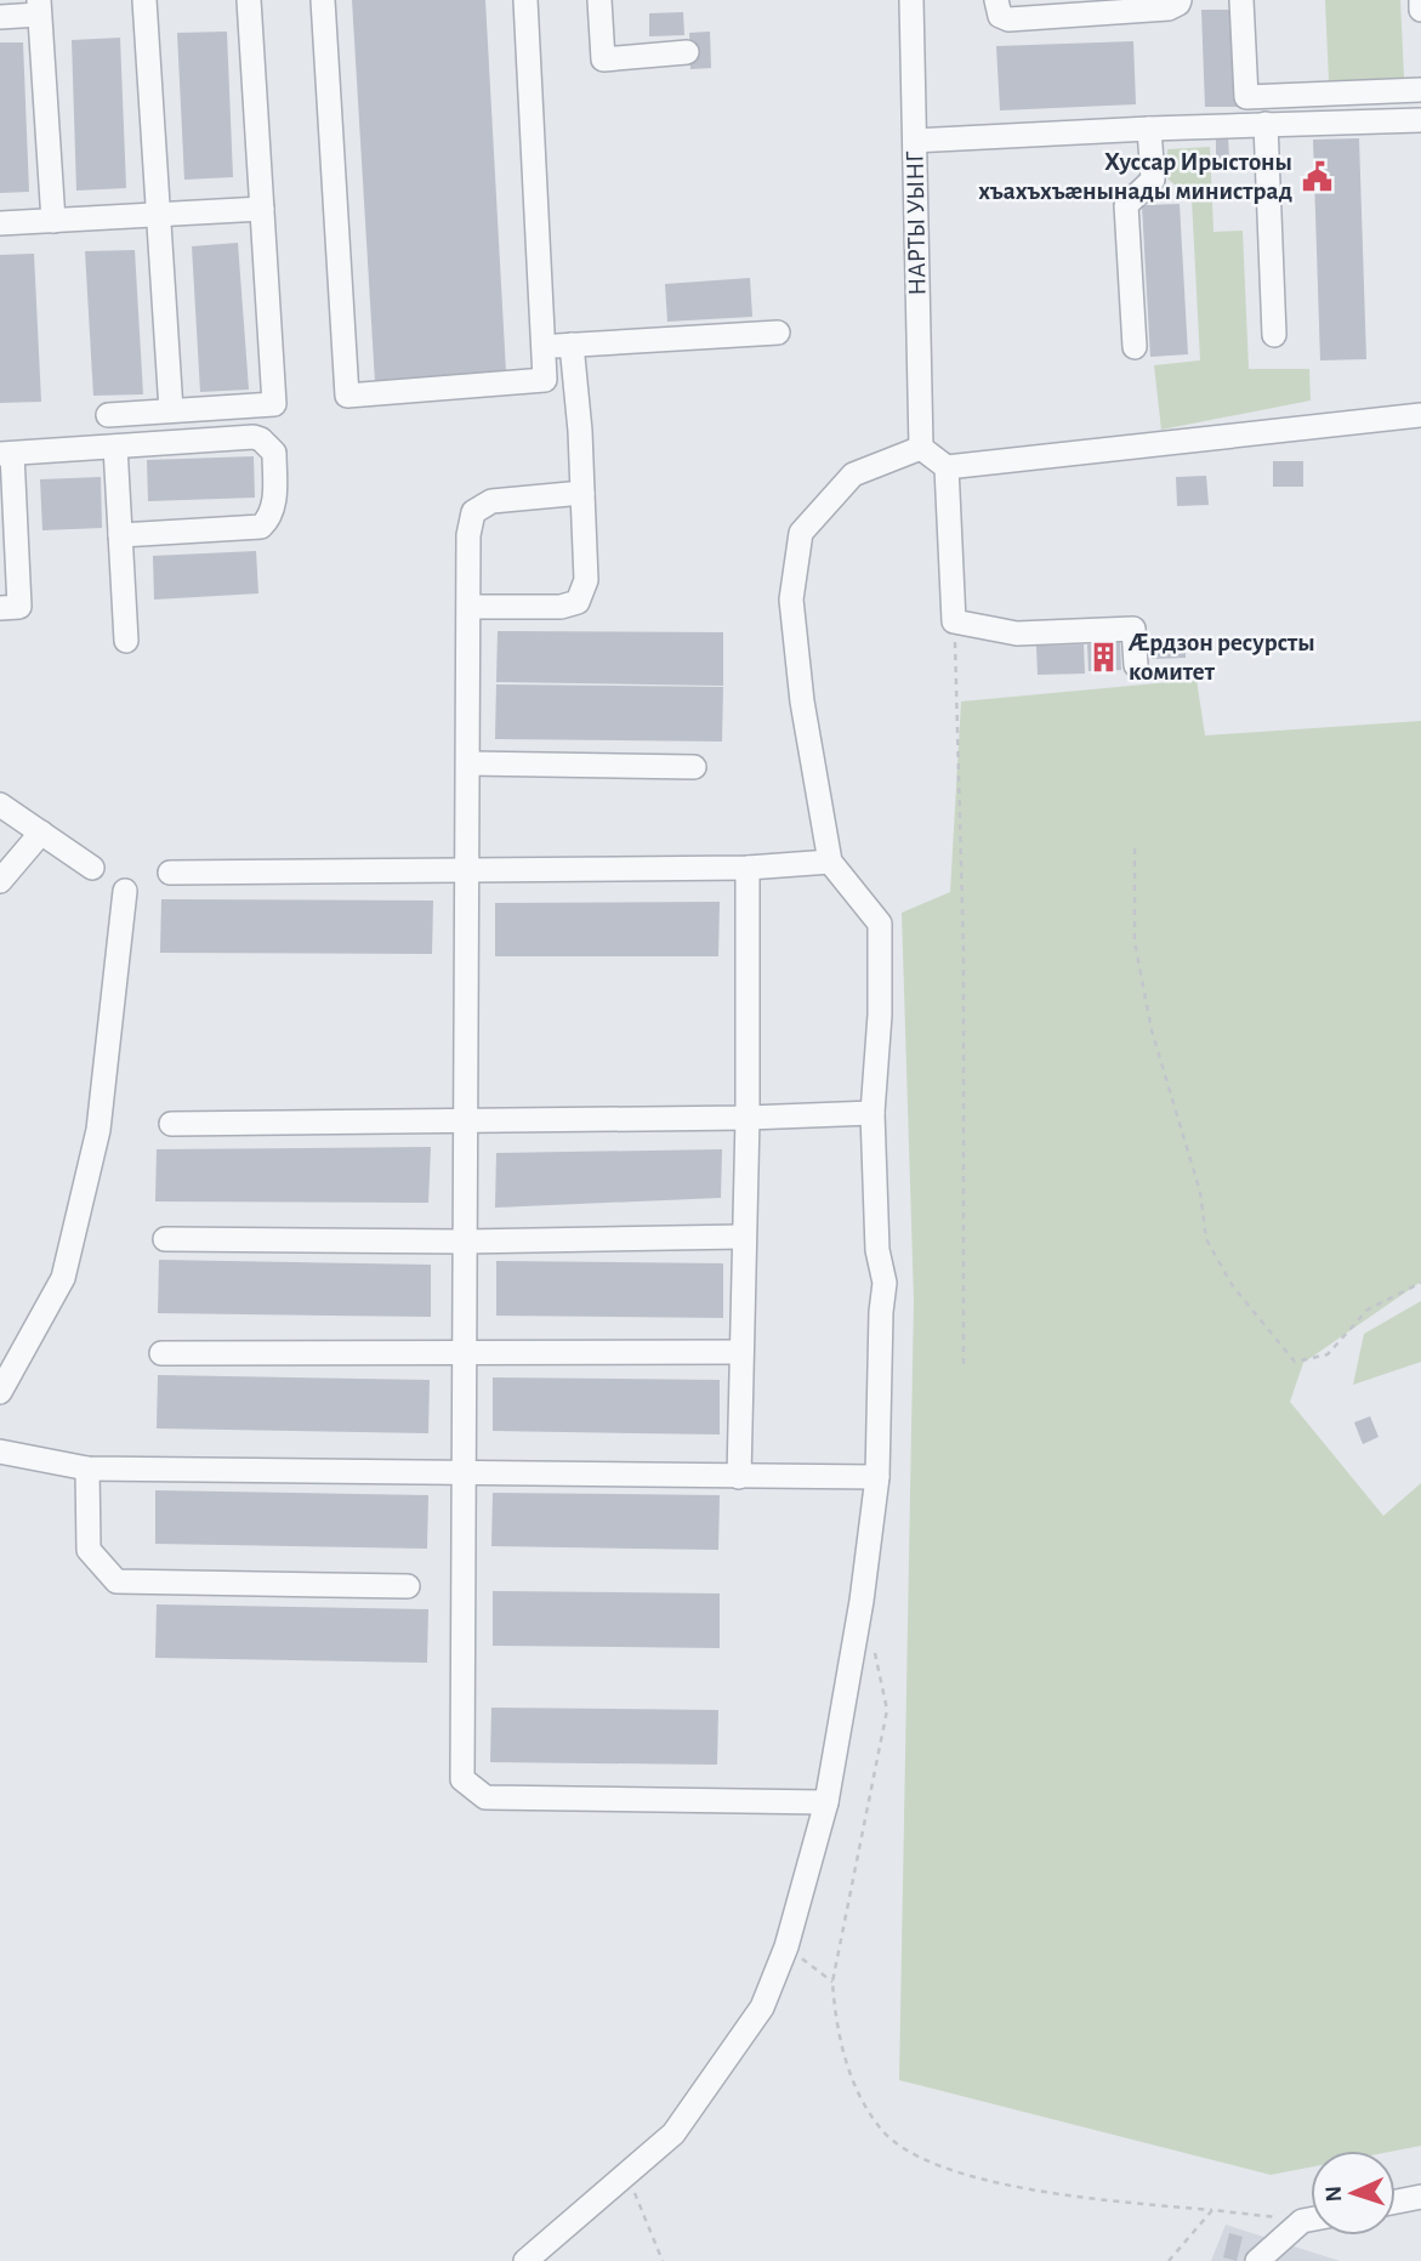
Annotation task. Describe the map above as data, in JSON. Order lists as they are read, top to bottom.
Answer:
{
  "streets": {
    "street": ["НАРТЫ УЫНГ"]
  },
  "places": {
    "public building": ["Хуссар Ирыстоны хъахъхъæнынады министрад"],
    "building": ["Æрдзон ресурсты комитет"]
  },
  "north": "left"
}
